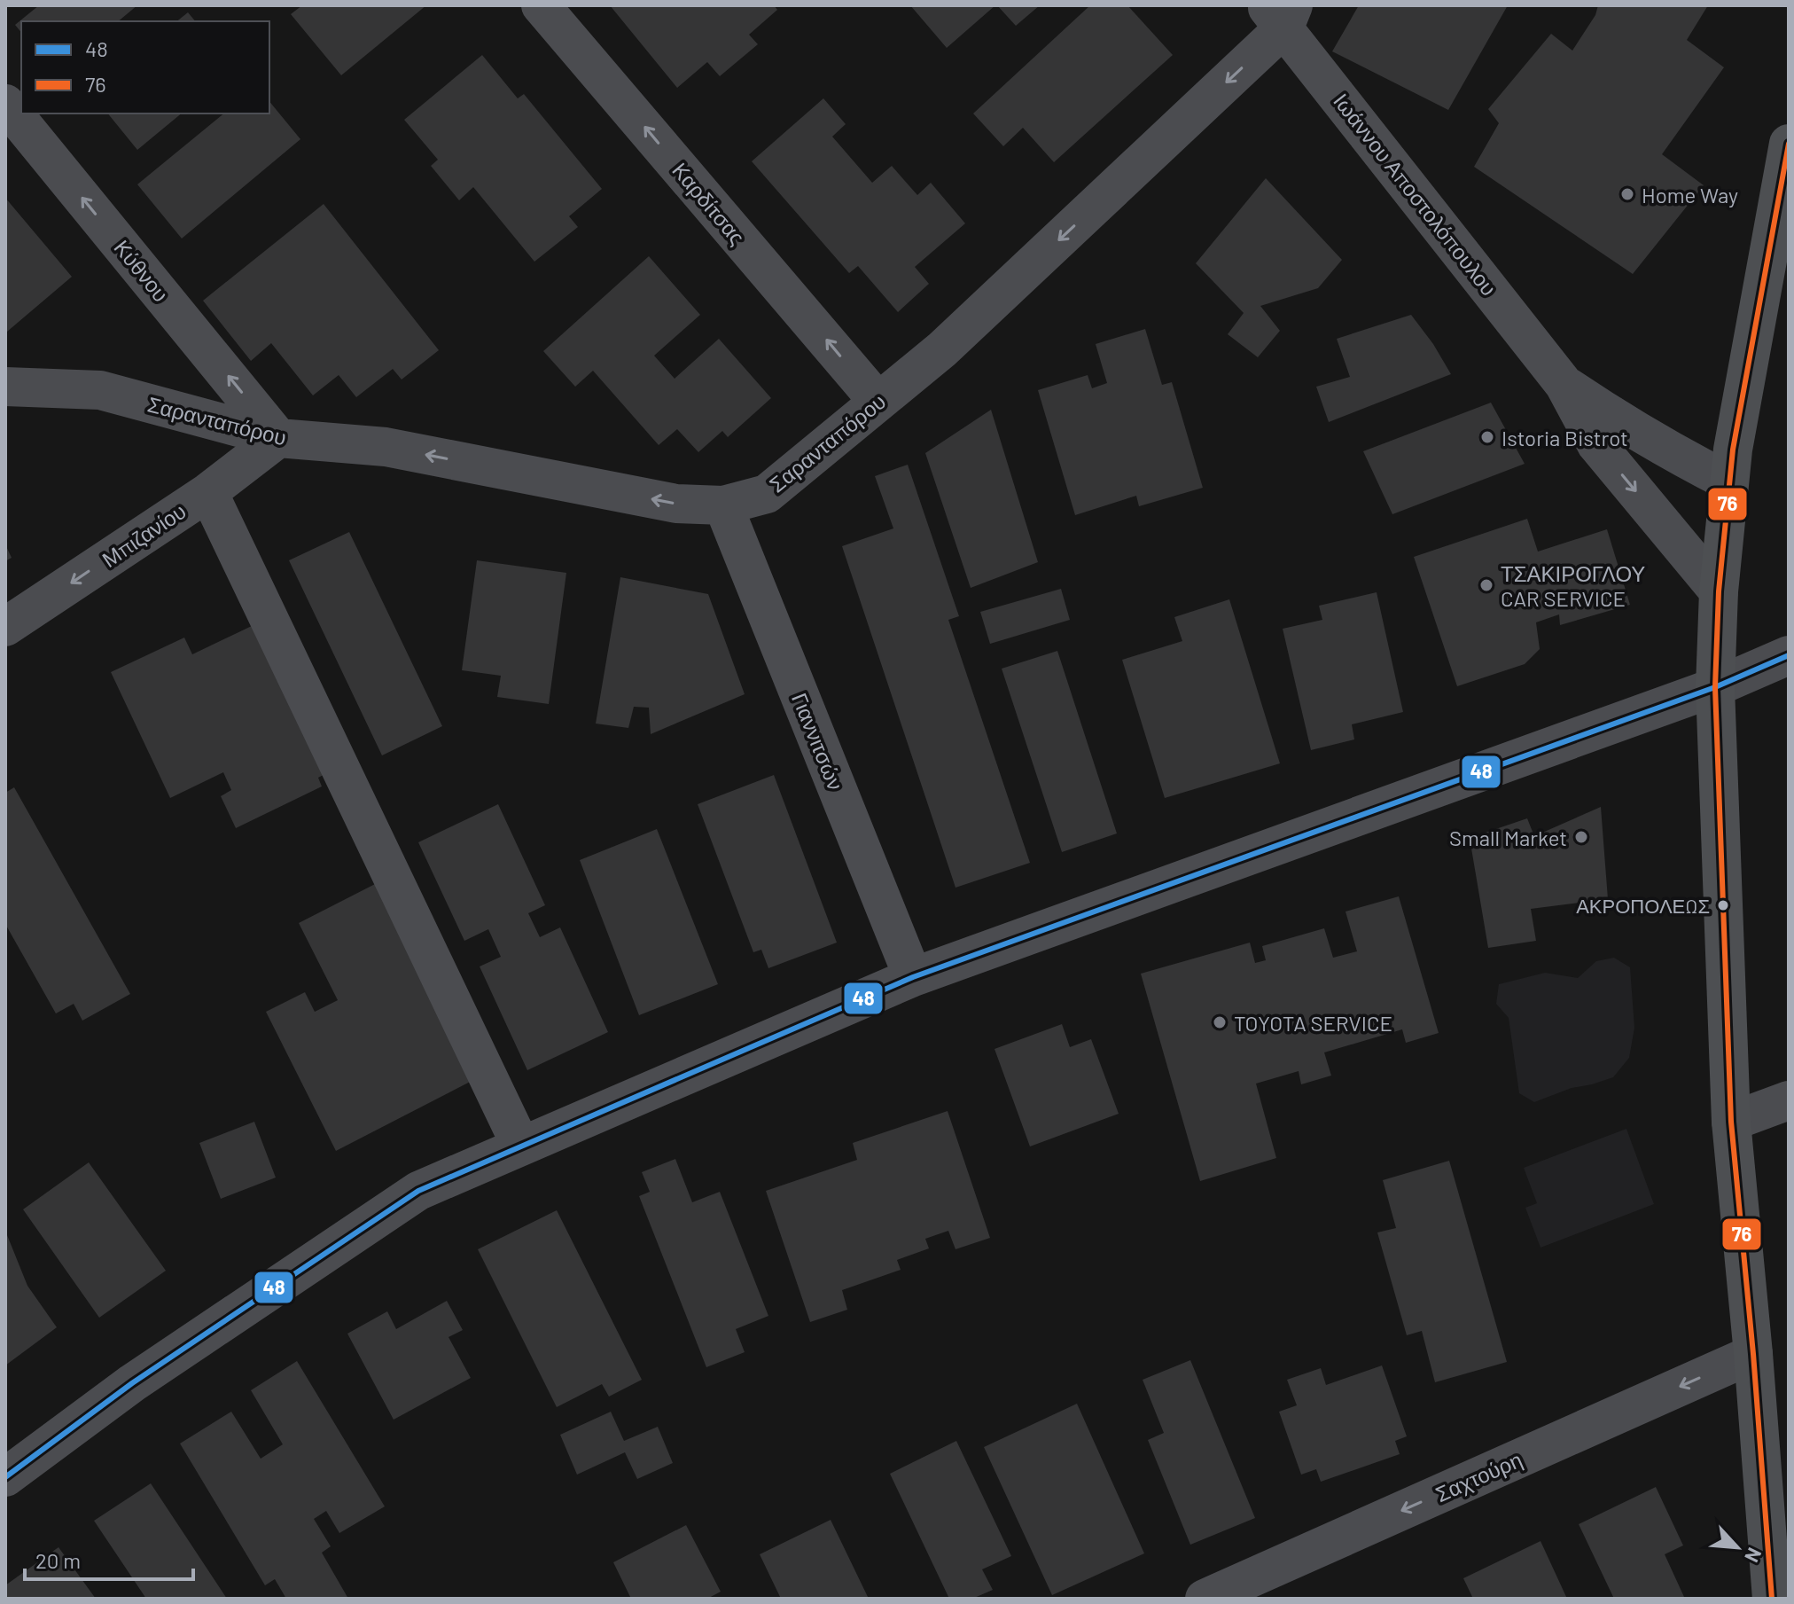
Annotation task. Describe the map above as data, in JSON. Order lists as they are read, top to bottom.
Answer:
{
  "streets": {
    "street": [
      "Ιωάννου Αποστολόπουλου",
      "Καρδίτσας",
      "Κύθνου",
      "Σαρανταπόρου",
      "Μπιζανίου",
      "Γιαννιτσών",
      "Σαχτούρη"
    ]
  },
  "crossings": [
    ["Ιωάννου Αποστολόπουλου", "Σαρανταπόρου"],
    ["Καρδίτσας", "Σαρανταπόρου"],
    ["Κύθνου", "Σαρανταπόρου"],
    ["Κύθνου", "Μπιζανίου"],
    ["Σαρανταπόρου", "Μπιζανίου"],
    ["Σαρανταπόρου", "Γιαννιτσών"]
  ],
  "one_way": [
    "Καρδίτσας",
    "Κύθνου",
    "Σαρανταπόρου",
    "Μπιζανίου",
    "Σαχτούρη"
  ],
  "places": [
    "Home Way",
    "Istoria Bistrot",
    "ΤΣΑΚΙΡΟΓΛΟΥ CAR SERVICE",
    "Small Market",
    "ΑΚΡΟΠΟΛΕΩΣ",
    "TOYOTA SERVICE"
  ],
  "lines": ["transit line 76", "transit line 48"],
  "legend": ["48", "76"],
  "scale_bar": "20 m",
  "north": "bottom right"
}
